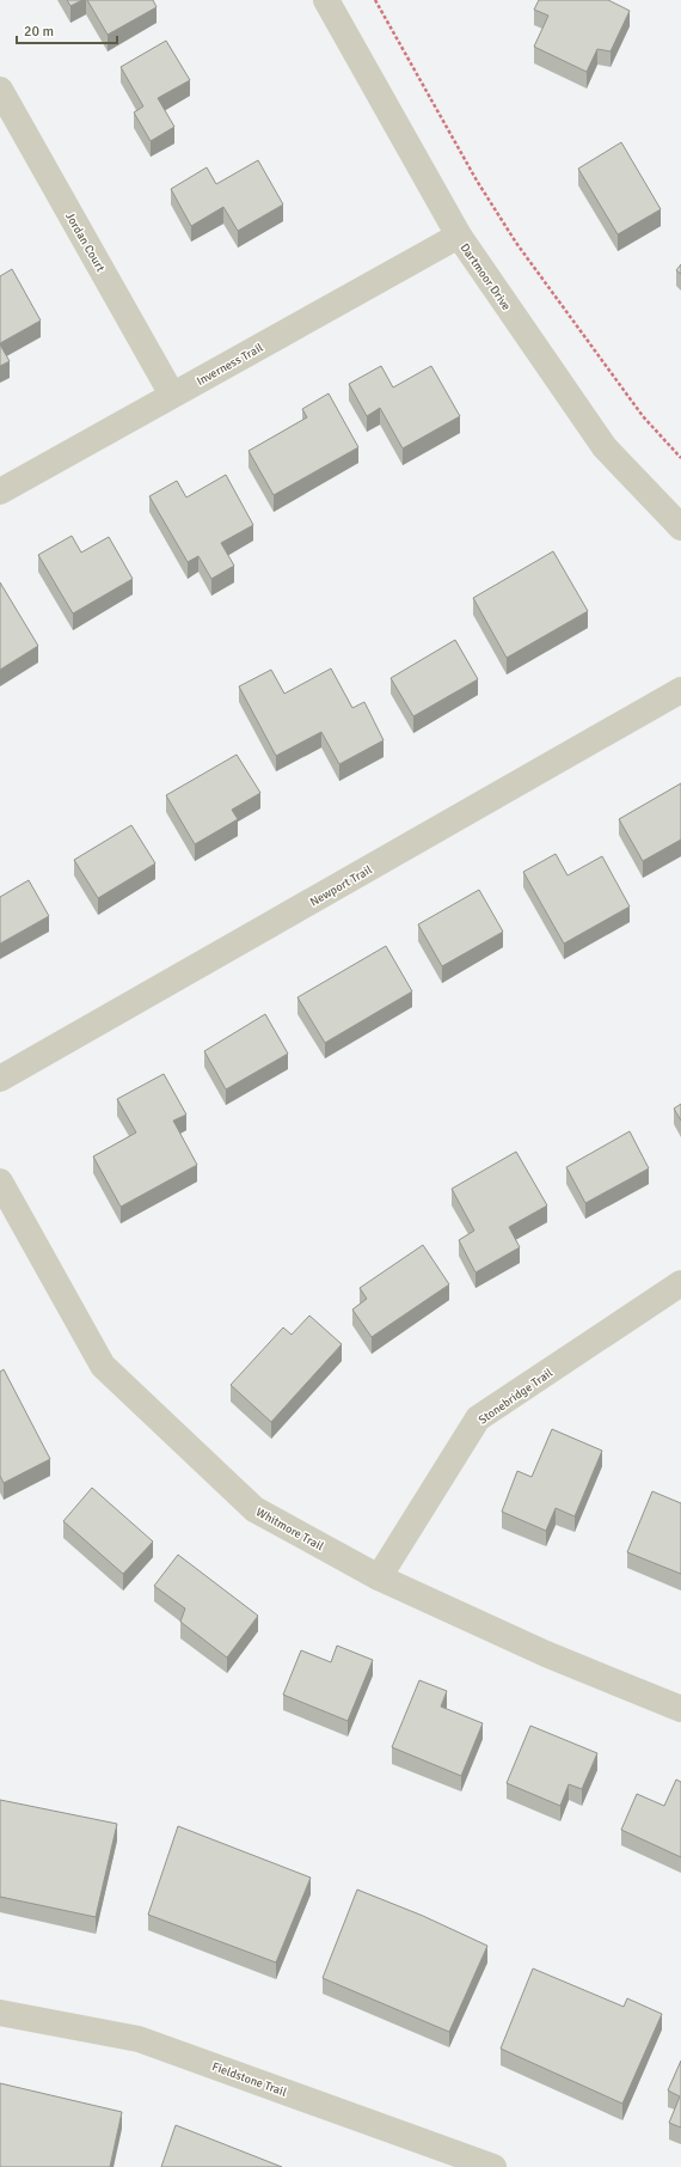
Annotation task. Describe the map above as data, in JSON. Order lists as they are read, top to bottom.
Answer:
{
  "streets": {
    "street": [
      "Jordan Court",
      "Dartmoor Drive",
      "Inverness Trail",
      "Newport Trail",
      "Stonebridge Trail",
      "Whitmore Trail",
      "Fieldstone Trail"
    ]
  },
  "crossings": [
    ["Jordan Court", "Inverness Trail"],
    ["Dartmoor Drive", "Inverness Trail"],
    ["Stonebridge Trail", "Whitmore Trail"]
  ],
  "scale_bar": "20 m"
}
